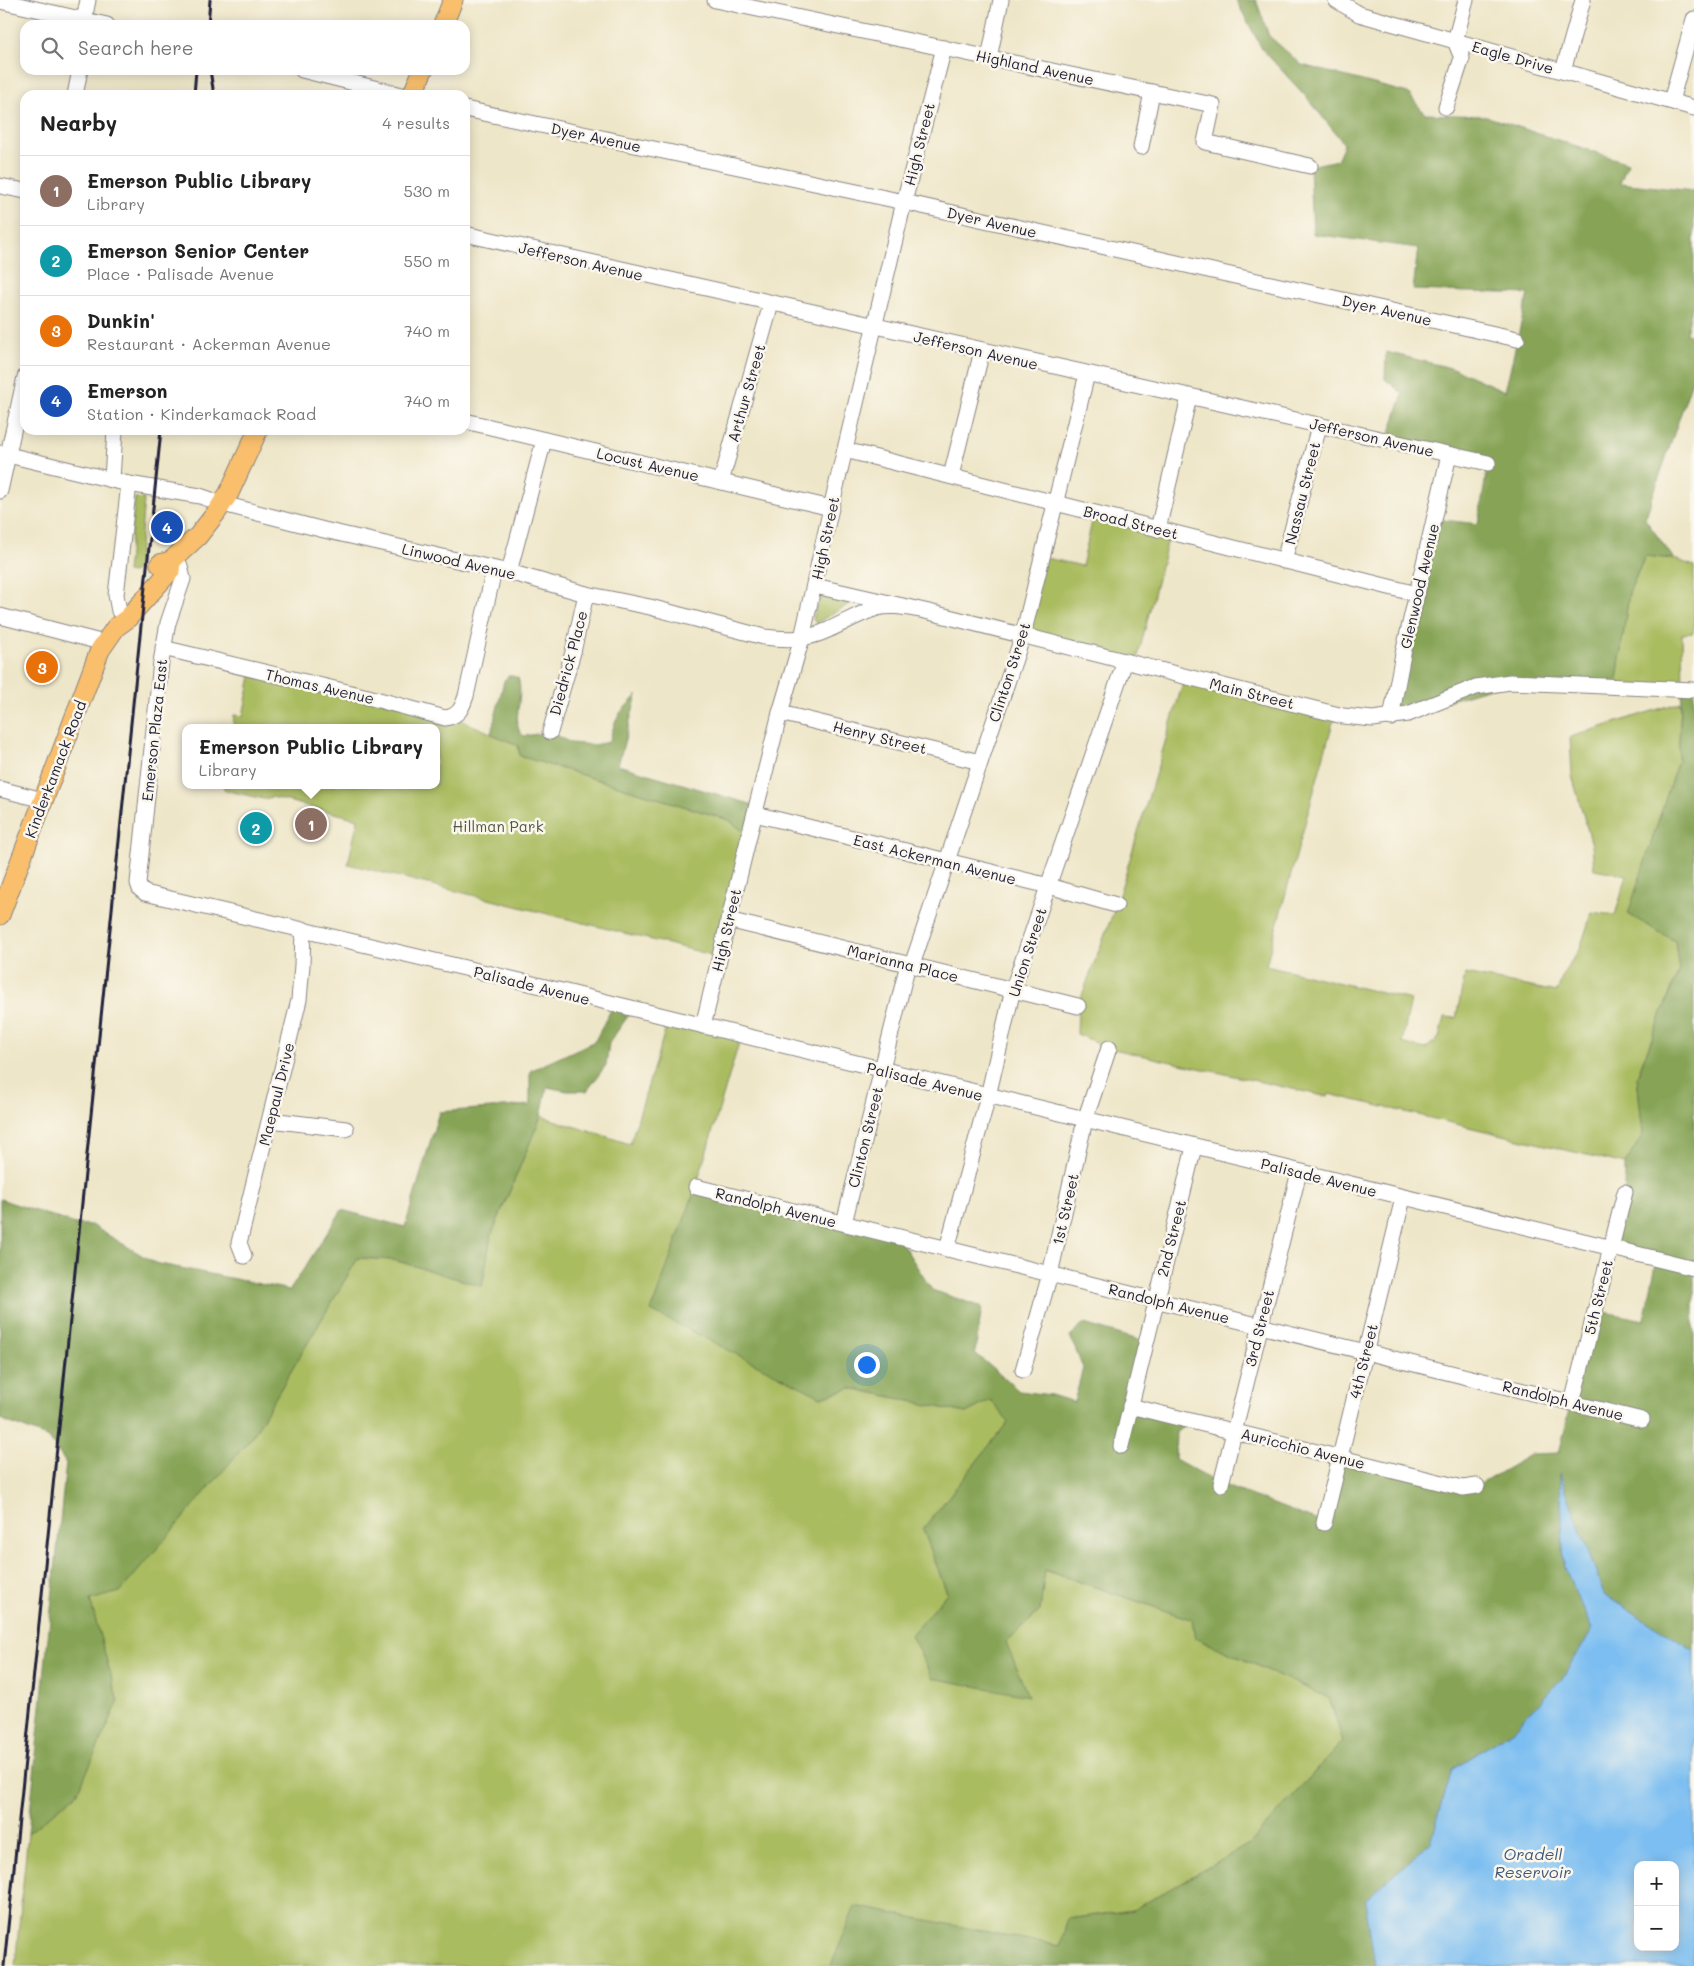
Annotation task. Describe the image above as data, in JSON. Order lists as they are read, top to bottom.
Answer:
{
  "streets": {
    "main road": ["Kinderkamack Road"],
    "street": [
      "Eagle Drive",
      "Highland Avenue",
      "Dyer Avenue",
      "High Street",
      "Jefferson Avenue",
      "Arthur Street",
      "Locust Avenue",
      "Nassau Street",
      "Broad Street",
      "Linwood Avenue",
      "Glenwood Avenue",
      "Diedrick Place",
      "Clinton Street",
      "Thomas Avenue",
      "Main Street",
      "Emerson Plaza East",
      "Henry Street",
      "East Ackerman Avenue",
      "Union Street",
      "Marianna Place",
      "Palisade Avenue",
      "Maepaul Drive",
      "Randolph Avenue",
      "1st Street",
      "2nd Street",
      "5th Street",
      "3rd Street",
      "4th Street",
      "Auricchio Avenue"
    ]
  },
  "crossings": [
    ["Highland Avenue", "High Street"],
    ["Dyer Avenue", "High Street"],
    ["High Street", "Jefferson Avenue"],
    ["High Street", "Locust Avenue"],
    ["High Street", "Broad Street"],
    ["High Street", "Linwood Avenue"],
    ["High Street", "Main Street"],
    ["High Street", "Henry Street"],
    ["High Street", "East Ackerman Avenue"],
    ["High Street", "Marianna Place"],
    ["High Street", "Palisade Avenue"],
    ["Jefferson Avenue", "Arthur Street"],
    ["Jefferson Avenue", "Nassau Street"],
    ["Jefferson Avenue", "Glenwood Avenue"],
    ["Jefferson Avenue", "Clinton Street"],
    ["Arthur Street", "Locust Avenue"],
    ["Nassau Street", "Broad Street"],
    ["Broad Street", "Glenwood Avenue"],
    ["Broad Street", "Clinton Street"],
    ["Linwood Avenue", "Diedrick Place"],
    ["Linwood Avenue", "Thomas Avenue"],
    ["Linwood Avenue", "Main Street"],
    ["Linwood Avenue", "Kinderkamack Road"],
    ["Glenwood Avenue", "Main Street"],
    ["Clinton Street", "Main Street"],
    ["Clinton Street", "Henry Street"],
    ["Clinton Street", "East Ackerman Avenue"],
    ["Clinton Street", "Marianna Place"],
    ["Clinton Street", "Palisade Avenue"],
    ["Clinton Street", "Randolph Avenue"],
    ["Thomas Avenue", "Emerson Plaza East"],
    ["Main Street", "Union Street"],
    ["Emerson Plaza East", "Kinderkamack Road"],
    ["Emerson Plaza East", "Palisade Avenue"],
    ["East Ackerman Avenue", "Union Street"],
    ["Union Street", "Marianna Place"],
    ["Union Street", "Palisade Avenue"],
    ["Union Street", "Randolph Avenue"],
    ["Palisade Avenue", "Maepaul Drive"],
    ["Palisade Avenue", "1st Street"],
    ["Palisade Avenue", "2nd Street"],
    ["Palisade Avenue", "5th Street"],
    ["Palisade Avenue", "3rd Street"],
    ["Palisade Avenue", "4th Street"],
    ["Randolph Avenue", "1st Street"],
    ["Randolph Avenue", "2nd Street"],
    ["Randolph Avenue", "5th Street"],
    ["Randolph Avenue", "3rd Street"],
    ["Randolph Avenue", "4th Street"],
    ["2nd Street", "Auricchio Avenue"],
    ["3rd Street", "Auricchio Avenue"],
    ["4th Street", "Auricchio Avenue"]
  ],
  "water": ["Oradell Reservoir"],
  "parks": ["Hillman Park"],
  "page": {
    "search": "Search here",
    "heading": ["Nearby", "4 results"],
    "list": [
      {
        "mark": "1",
        "name": "Emerson Public Library",
        "note": "Library",
        "value": "530 m"
      },
      {
        "mark": "2",
        "name": "Emerson Senior Center",
        "note": "Place · Palisade Avenue",
        "value": "550 m"
      },
      {
        "mark": "3",
        "name": "Dunkin'",
        "note": "Restaurant · Ackerman Avenue",
        "value": "740 m"
      },
      {
        "mark": "4",
        "name": "Emerson",
        "note": "Station · Kinderkamack Road",
        "value": "740 m"
      }
    ],
    "pins": [
      "4",
      "3",
      "1",
      "2"
    ],
    "popup": ["Emerson Public Library", "Library"],
    "map_buttons": ["+", "−"]
  }
}
